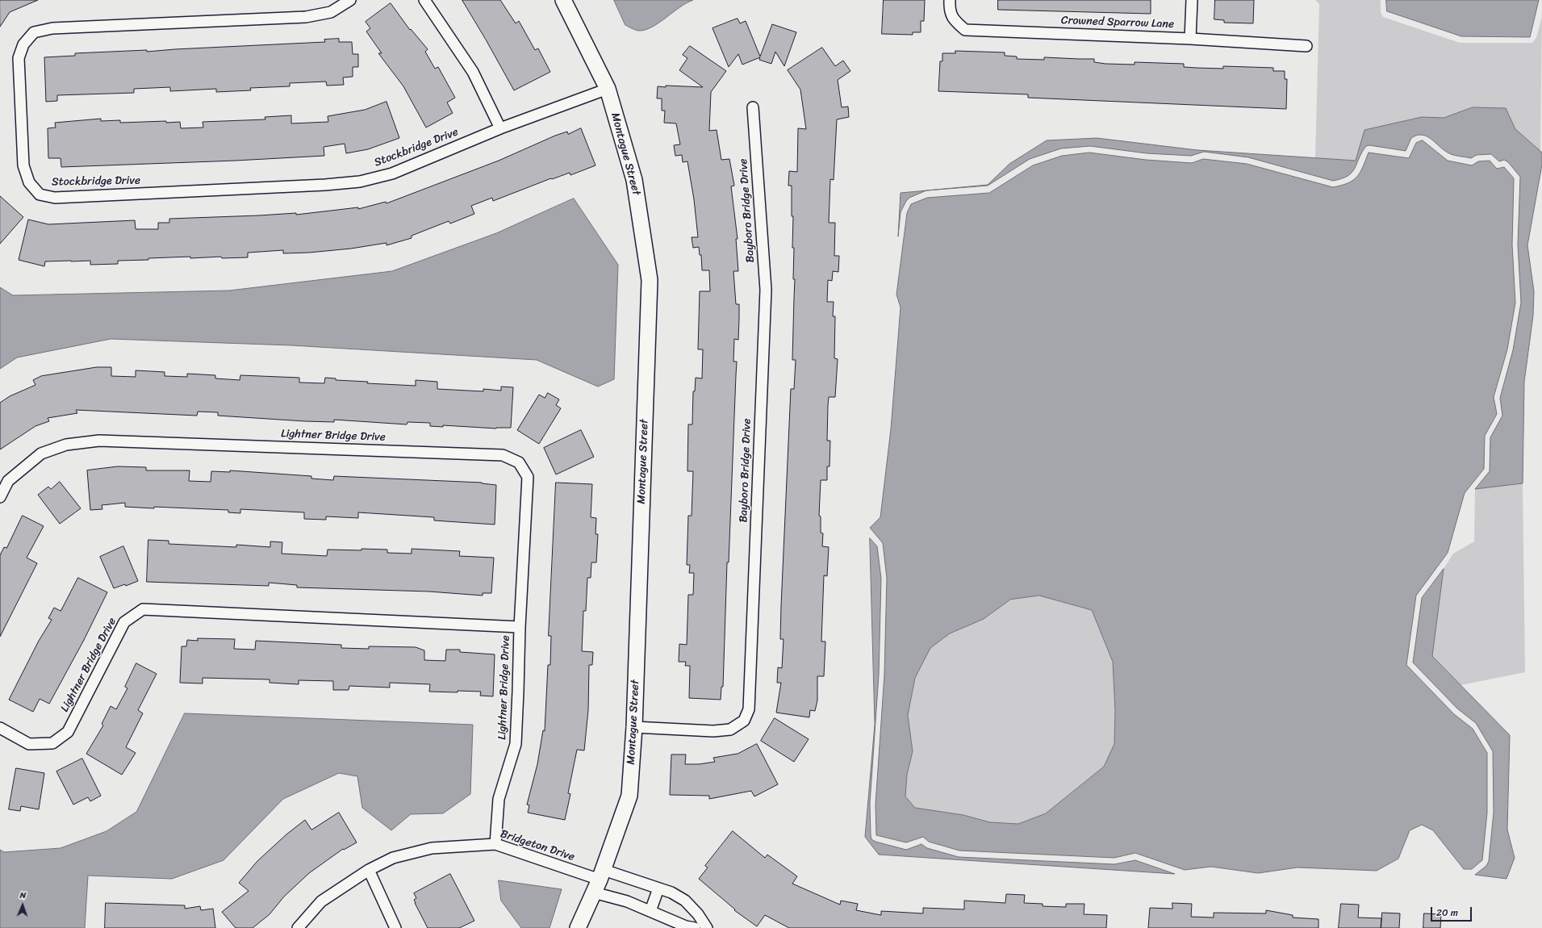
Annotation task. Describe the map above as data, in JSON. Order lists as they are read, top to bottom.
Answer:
{
  "streets": {
    "street": [
      "Crowned Sparrow Lane",
      "Stockbridge Drive",
      "Montague Street",
      "Bayboro Bridge Drive",
      "Lightner Bridge Drive",
      "Bridgeton Drive"
    ]
  },
  "crossings": [
    ["Stockbridge Drive", "Montague Street"],
    ["Montague Street", "Bayboro Bridge Drive"],
    ["Montague Street", "Bridgeton Drive"],
    ["Lightner Bridge Drive", "Bridgeton Drive"]
  ],
  "scale_bar": "20 m",
  "north": "top"
}
